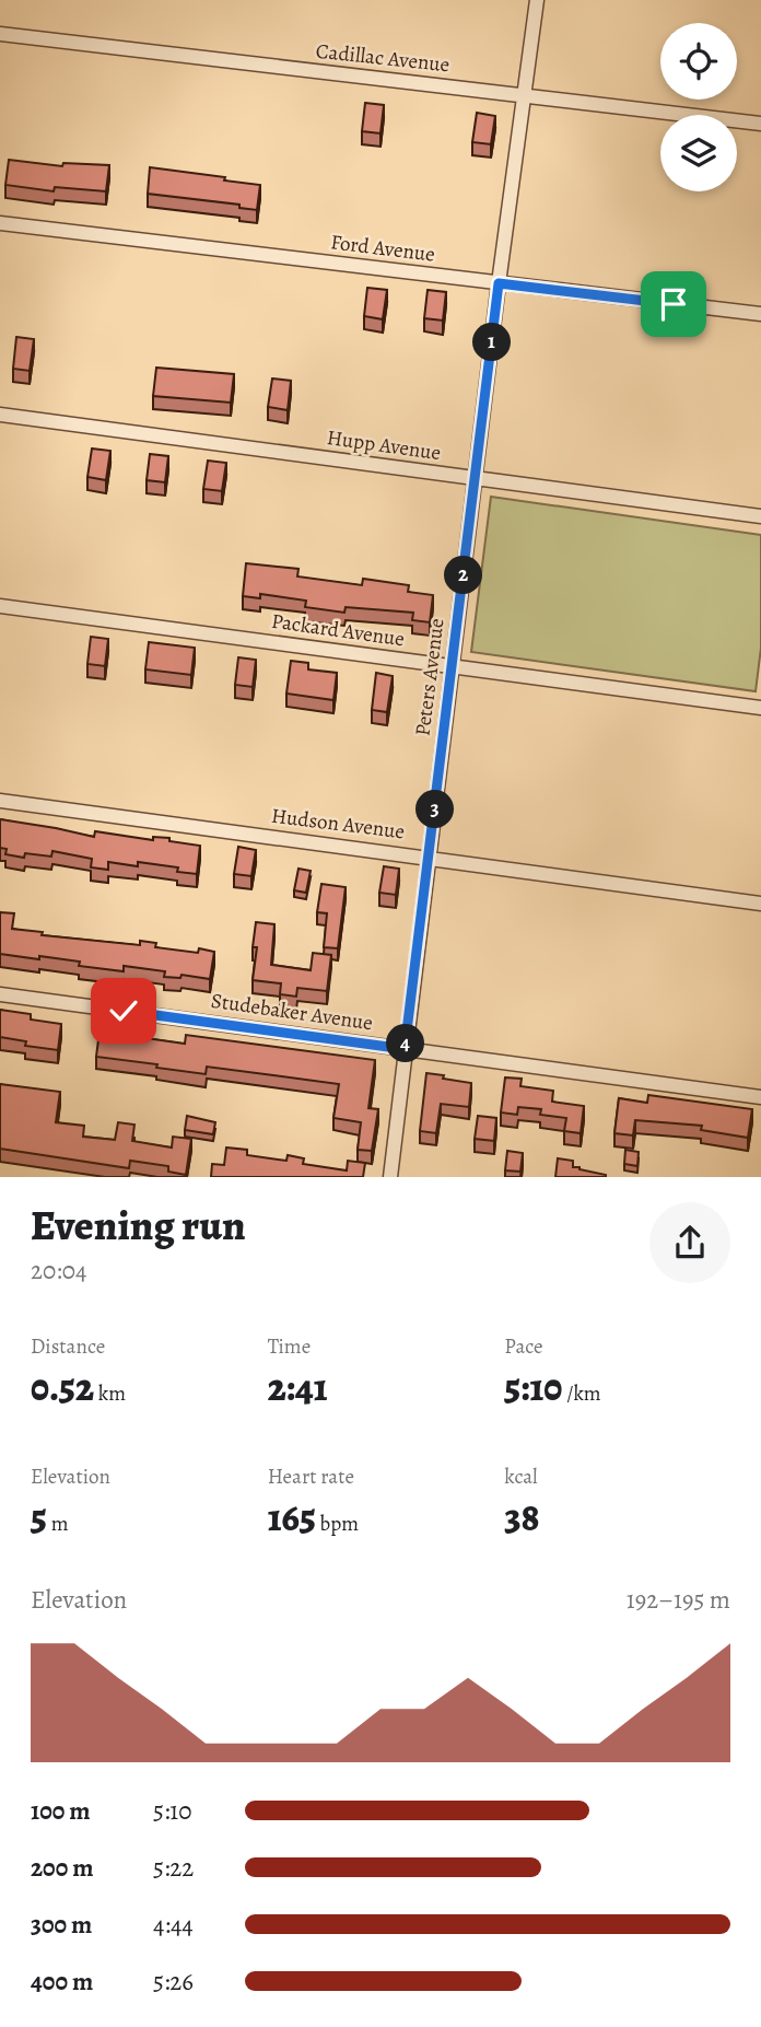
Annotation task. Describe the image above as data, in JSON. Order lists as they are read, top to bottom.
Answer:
{
  "streets": {
    "street": [
      "Cadillac Avenue",
      "Ford Avenue",
      "Hupp Avenue",
      "Packard Avenue",
      "Peters Avenue",
      "Hudson Avenue",
      "Studebaker Avenue"
    ]
  },
  "crossings": [
    ["Cadillac Avenue", "Peters Avenue"],
    ["Ford Avenue", "Peters Avenue"],
    ["Hupp Avenue", "Peters Avenue"],
    ["Packard Avenue", "Peters Avenue"],
    ["Peters Avenue", "Hudson Avenue"],
    ["Peters Avenue", "Studebaker Avenue"]
  ],
  "page": {
    "pins": [
      "1",
      "2",
      "3",
      "4"
    ],
    "heading": ["Evening run", "20:04"],
    "stats": [
      ["Distance", "0.52 km"],
      ["Time", "2:41"],
      ["Pace", "5:10 /km"],
      ["Elevation", "5 m"],
      ["Heart rate", "165 bpm"],
      ["kcal", "38"]
    ],
    "chart": ["Elevation", "192–195 m"],
    "list": [
      {
        "name": "100 m",
        "note": "5:10"
      },
      {
        "name": "200 m",
        "note": "5:22"
      },
      {
        "name": "300 m",
        "note": "4:44"
      },
      {
        "name": "400 m",
        "note": "5:26"
      }
    ]
  }
}
